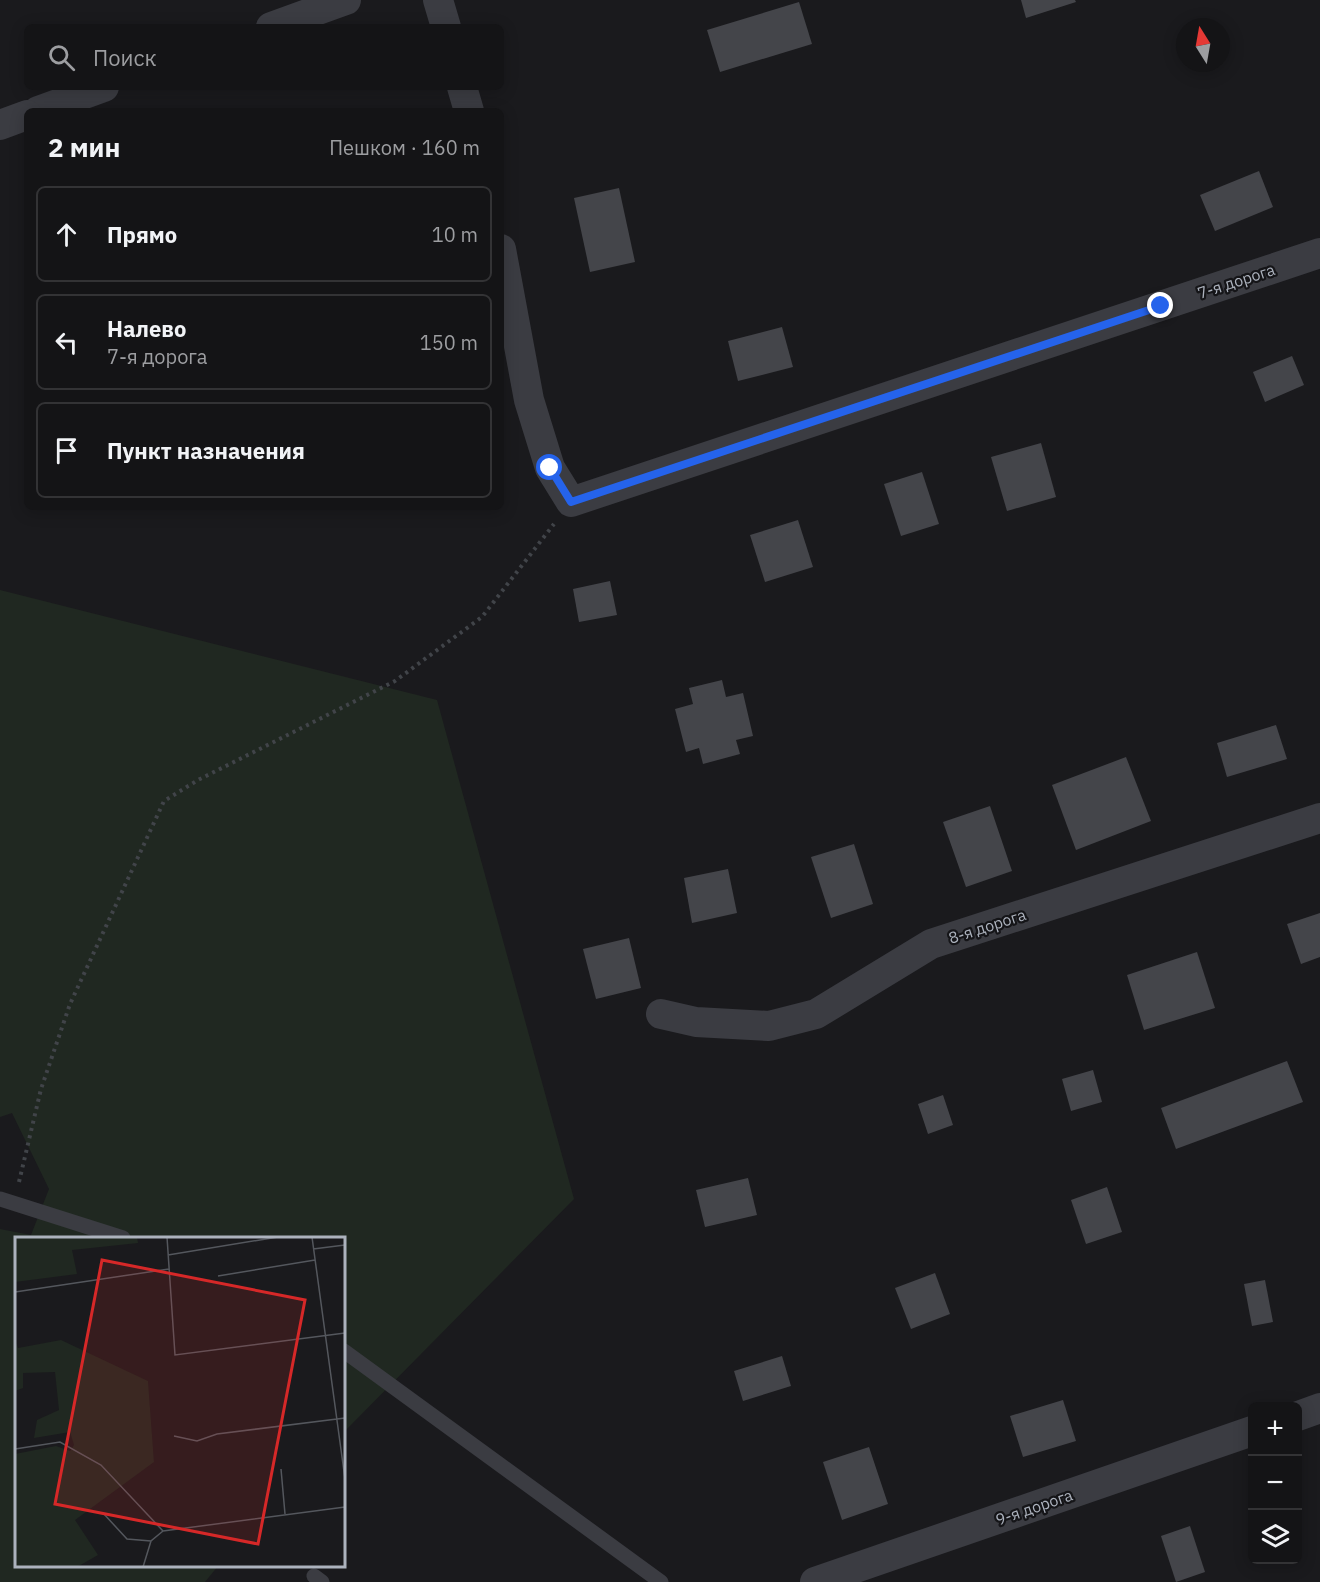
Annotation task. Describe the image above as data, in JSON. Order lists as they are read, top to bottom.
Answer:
{
  "streets": {
    "street": ["7-я дорога", "8-я дорога", "9-я дорога"]
  },
  "north": "top",
  "page": {
    "search": "Поиск",
    "heading": ["2 мин", "Пешком · 160 m"],
    "list": [
      ["Прямо", "10 m"],
      ["Налево", "7-я дорога", "150 m"],
      "Пункт назначения"
    ],
    "map_buttons": ["+", "−"]
  }
}
